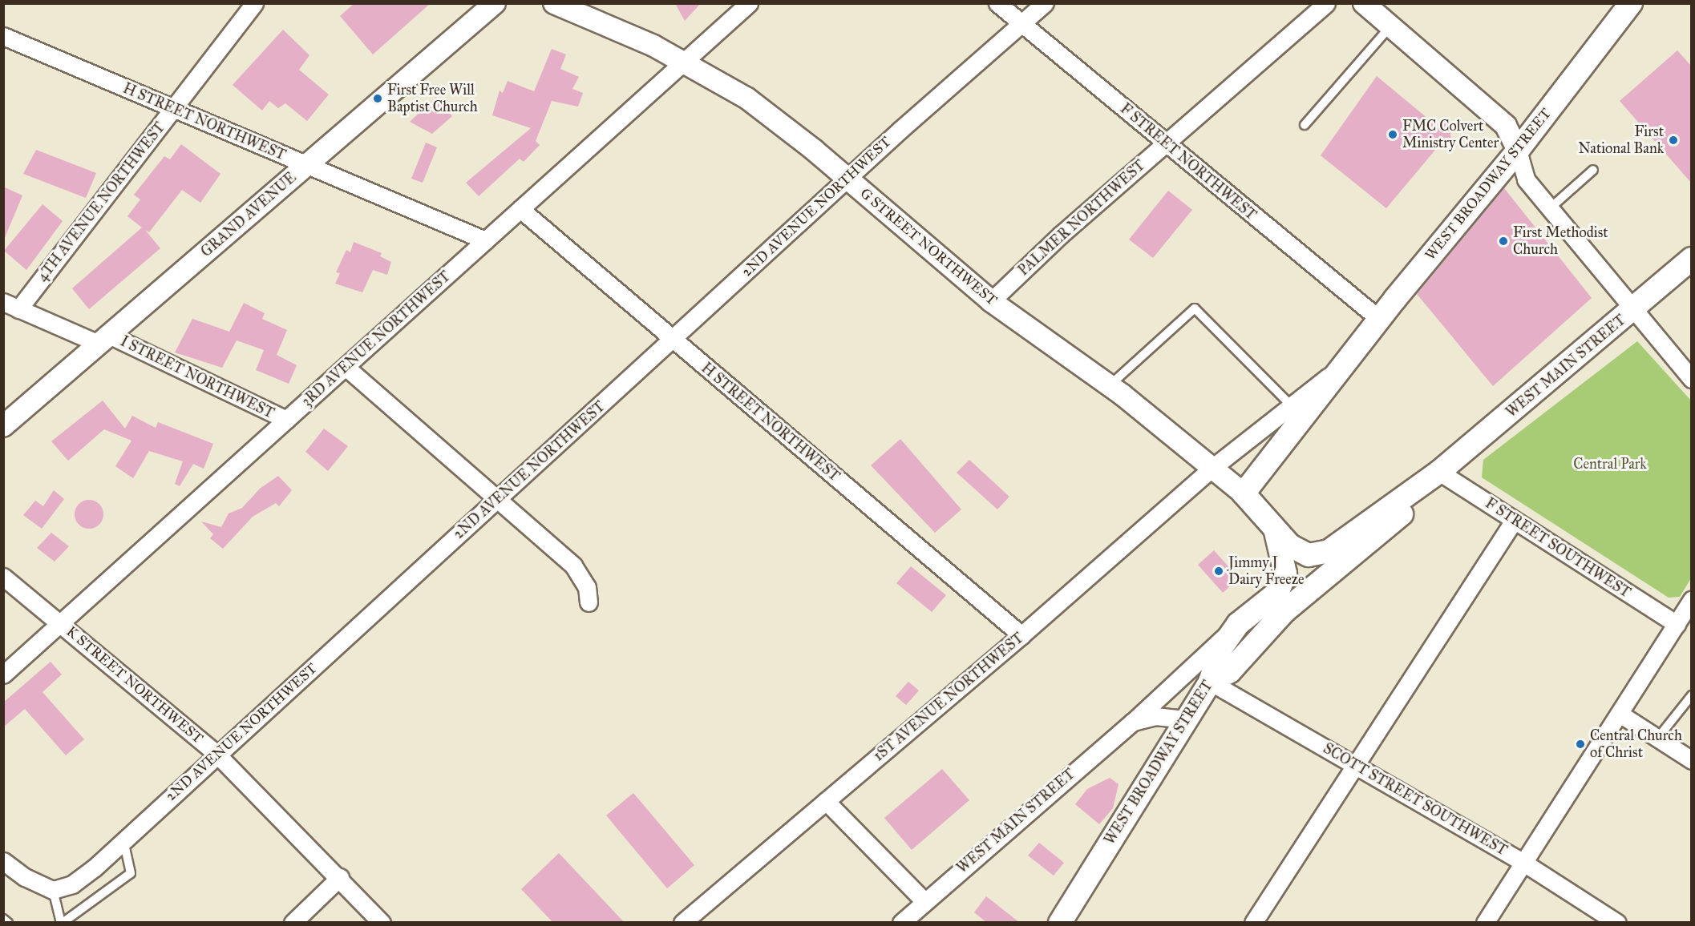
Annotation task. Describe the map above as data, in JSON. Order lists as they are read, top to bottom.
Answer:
{
  "streets": {
    "main road": ["WEST BROADWAY STREET", "G STREET NORTHWEST", "WEST MAIN STREET"],
    "street": [
      "H STREET NORTHWEST",
      "F STREET NORTHWEST",
      "4TH AVENUE NORTHWEST",
      "2ND AVENUE NORTHWEST",
      "GRAND AVENUE",
      "PALMER NORTHWEST",
      "3RD AVENUE NORTHWEST",
      "I STREET NORTHWEST",
      "F STREET SOUTHWEST",
      "K STREET NORTHWEST",
      "1ST AVENUE NORTHWEST",
      "SCOTT STREET SOUTHWEST"
    ]
  },
  "crossings": [
    ["H STREET NORTHWEST", "4TH AVENUE NORTHWEST"],
    ["H STREET NORTHWEST", "2ND AVENUE NORTHWEST"],
    ["H STREET NORTHWEST", "GRAND AVENUE"],
    ["H STREET NORTHWEST", "3RD AVENUE NORTHWEST"],
    ["H STREET NORTHWEST", "1ST AVENUE NORTHWEST"],
    ["F STREET NORTHWEST", "WEST BROADWAY STREET"],
    ["F STREET NORTHWEST", "2ND AVENUE NORTHWEST"],
    ["F STREET NORTHWEST", "PALMER NORTHWEST"],
    ["WEST BROADWAY STREET", "G STREET NORTHWEST"],
    ["WEST BROADWAY STREET", "WEST MAIN STREET"],
    ["WEST BROADWAY STREET", "1ST AVENUE NORTHWEST"],
    ["WEST BROADWAY STREET", "SCOTT STREET SOUTHWEST"],
    ["4TH AVENUE NORTHWEST", "I STREET NORTHWEST"],
    ["2ND AVENUE NORTHWEST", "G STREET NORTHWEST"],
    ["2ND AVENUE NORTHWEST", "K STREET NORTHWEST"],
    ["GRAND AVENUE", "I STREET NORTHWEST"],
    ["PALMER NORTHWEST", "G STREET NORTHWEST"],
    ["G STREET NORTHWEST", "3RD AVENUE NORTHWEST"],
    ["G STREET NORTHWEST", "WEST MAIN STREET"],
    ["G STREET NORTHWEST", "1ST AVENUE NORTHWEST"],
    ["3RD AVENUE NORTHWEST", "I STREET NORTHWEST"],
    ["3RD AVENUE NORTHWEST", "K STREET NORTHWEST"],
    ["WEST MAIN STREET", "F STREET SOUTHWEST"],
    ["WEST MAIN STREET", "SCOTT STREET SOUTHWEST"]
  ],
  "parks": ["Central Park"],
  "places": [
    "First Free Will Baptist Church",
    "FMC Colvert Ministry Center",
    "First National Bank",
    "First Methodist Church",
    "Jimmy J Dairy Freeze",
    "Central Church of Christ"
  ]
}
